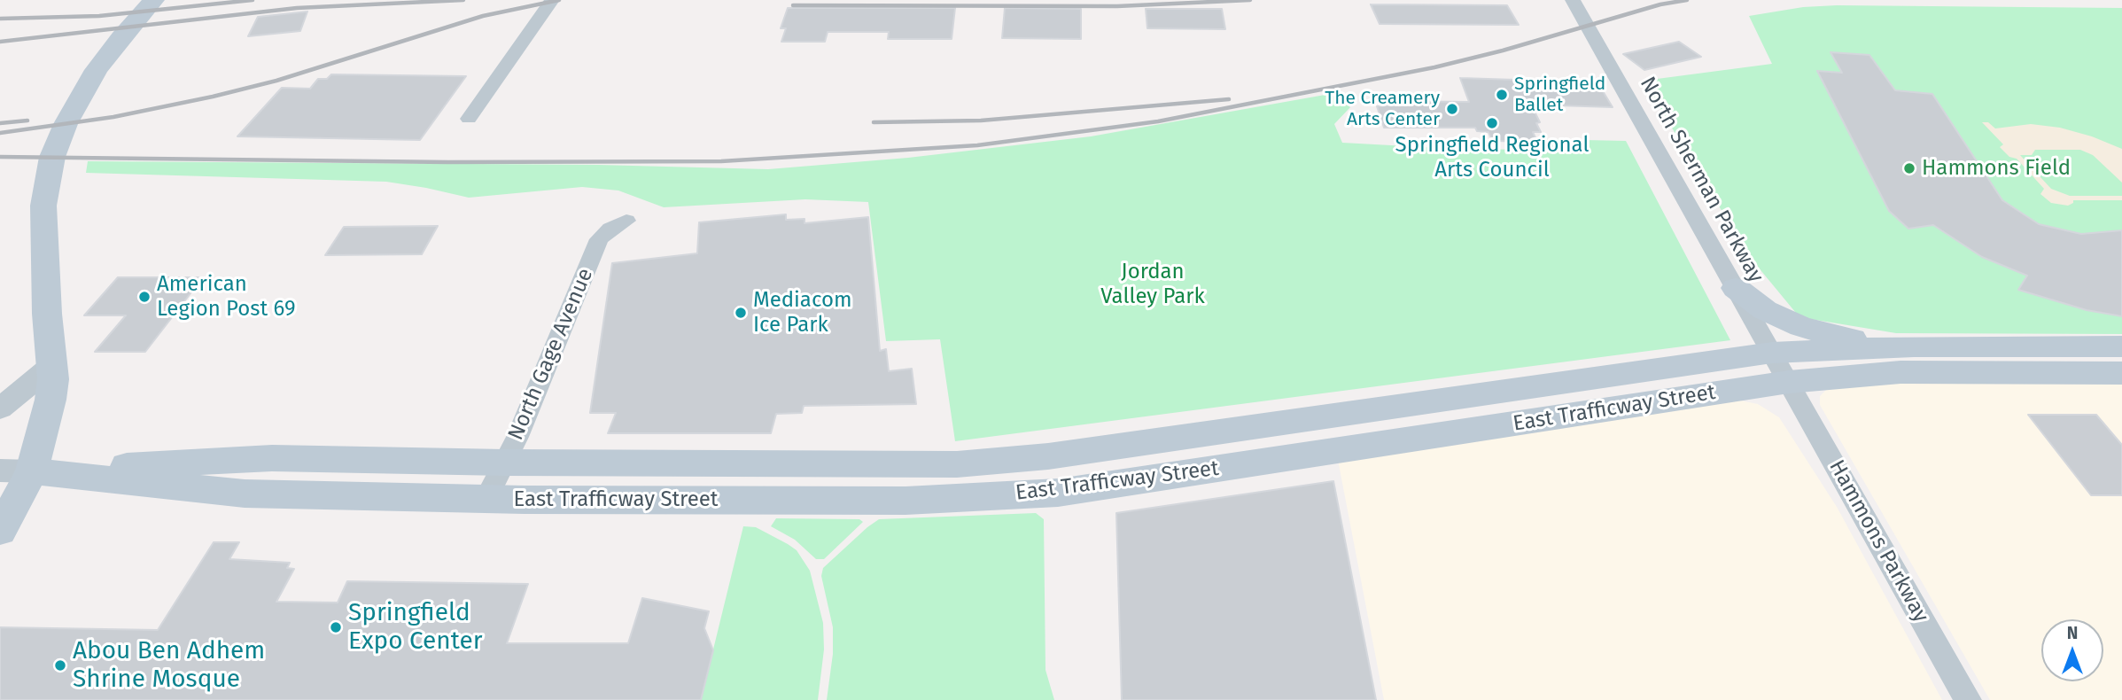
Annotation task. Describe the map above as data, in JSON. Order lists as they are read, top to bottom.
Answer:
{
  "streets": {
    "main road": ["East Trafficway Street"],
    "street": ["North Sherman Parkway", "North Gage Avenue", "Hammons Parkway"]
  },
  "crossings": [
    ["North Sherman Parkway", "East Trafficway Street"],
    ["North Sherman Parkway", "Hammons Parkway"],
    ["North Gage Avenue", "East Trafficway Street"],
    ["East Trafficway Street", "Hammons Parkway"]
  ],
  "parks": ["Jordan Valley Park"],
  "places": [
    "Springfield Ballet",
    "The Creamery Arts Center",
    "Springfield Regional Arts Council",
    "Hammons Field",
    "American Legion Post 69",
    "Mediacom Ice Park",
    "Springfield Expo Center",
    "Abou Ben Adhem Shrine Mosque"
  ],
  "north": "top"
}
